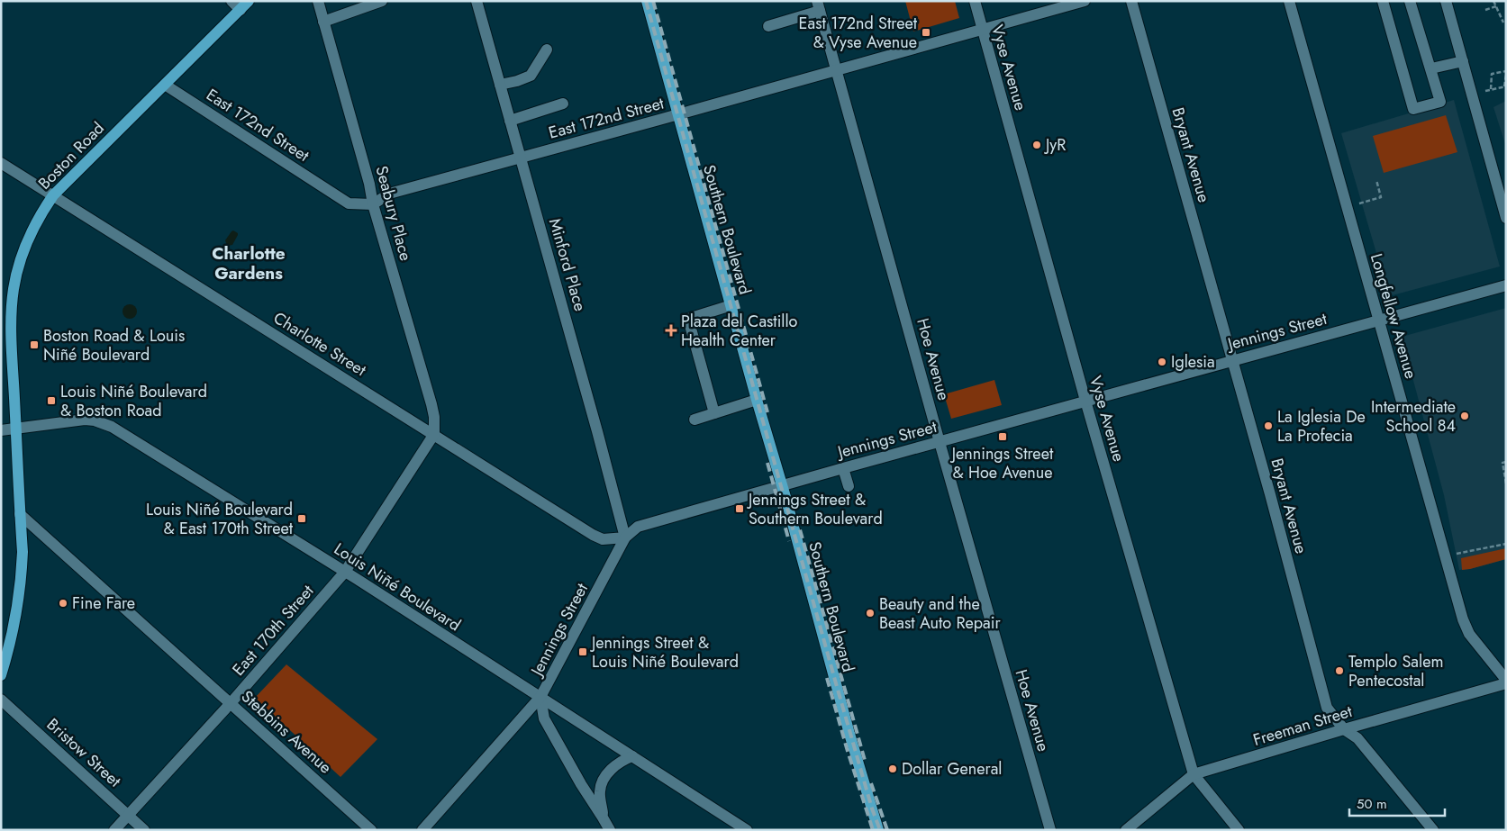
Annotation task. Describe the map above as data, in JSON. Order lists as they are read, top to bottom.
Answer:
{
  "streets": {
    "main road": ["Boston Road", "Southern Boulevard"],
    "street": [
      "Vyse Avenue",
      "East 172nd Street",
      "Bryant Avenue",
      "Seabury Place",
      "Minford Place",
      "Longfellow Avenue",
      "Jennings Street",
      "Charlotte Street",
      "Hoe Avenue",
      "Louis Niñé Boulevard",
      "East 170th Street",
      "Freeman Street",
      "Stebbins Avenue",
      "Bristow Street"
    ]
  },
  "crossings": [
    ["Vyse Avenue", "East 172nd Street"],
    ["Vyse Avenue", "Jennings Street"],
    ["Vyse Avenue", "Freeman Street"],
    ["East 172nd Street", "Boston Road"],
    ["East 172nd Street", "Seabury Place"],
    ["East 172nd Street", "Southern Boulevard"],
    ["East 172nd Street", "Minford Place"],
    ["East 172nd Street", "Hoe Avenue"],
    ["Bryant Avenue", "Jennings Street"],
    ["Bryant Avenue", "Freeman Street"],
    ["Boston Road", "Charlotte Street"],
    ["Boston Road", "Louis Niñé Boulevard"],
    ["Boston Road", "Stebbins Avenue"],
    ["Seabury Place", "Charlotte Street"],
    ["Seabury Place", "East 170th Street"],
    ["Southern Boulevard", "Jennings Street"],
    ["Minford Place", "Jennings Street"],
    ["Minford Place", "Charlotte Street"],
    ["Longfellow Avenue", "Jennings Street"],
    ["Jennings Street", "Charlotte Street"],
    ["Jennings Street", "Hoe Avenue"],
    ["Jennings Street", "Louis Niñé Boulevard"],
    ["Charlotte Street", "East 170th Street"],
    ["Louis Niñé Boulevard", "East 170th Street"],
    ["East 170th Street", "Stebbins Avenue"],
    ["East 170th Street", "Bristow Street"]
  ],
  "districts": ["Charlotte Gardens"],
  "places": {
    "transit": [
      "East 172nd Street & Vyse Avenue",
      "Boston Road & Louis Niñé Boulevard",
      "Louis Niñé Boulevard & Boston Road",
      "Jennings Street & Hoe Avenue",
      "Jennings Street & Southern Boulevard",
      "Louis Niñé Boulevard & East 170th Street",
      "Jennings Street & Louis Niñé Boulevard"
    ],
    "other": [
      "JyR",
      "Iglesia",
      "Intermediate School 84",
      "La Iglesia De La Profecia",
      "Fine Fare",
      "Beauty and the Beast Auto Repair",
      "Templo Salem Pentecostal",
      "Dollar General"
    ],
    "health": ["Plaza del Castillo Health Center"]
  },
  "scale_bar": "50 m"
}
